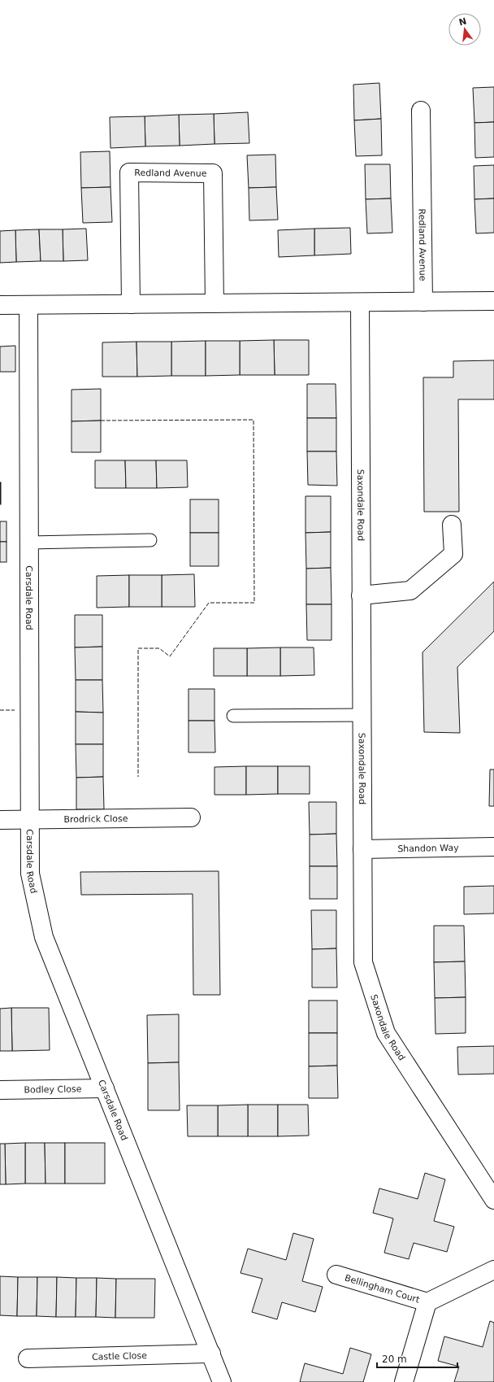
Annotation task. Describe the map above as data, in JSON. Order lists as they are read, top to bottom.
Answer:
{
  "streets": {
    "street": [
      "Redland Avenue",
      "Saxondale Road",
      "Carsdale Road",
      "Brodrick Close",
      "Shandon Way",
      "Bodley Close",
      "Bellingham Court",
      "Castle Close"
    ]
  },
  "crossings": [
    ["Saxondale Road", "Shandon Way"],
    ["Carsdale Road", "Brodrick Close"],
    ["Carsdale Road", "Bodley Close"],
    ["Carsdale Road", "Castle Close"]
  ],
  "scale_bar": "20 m",
  "north": "top"
}
